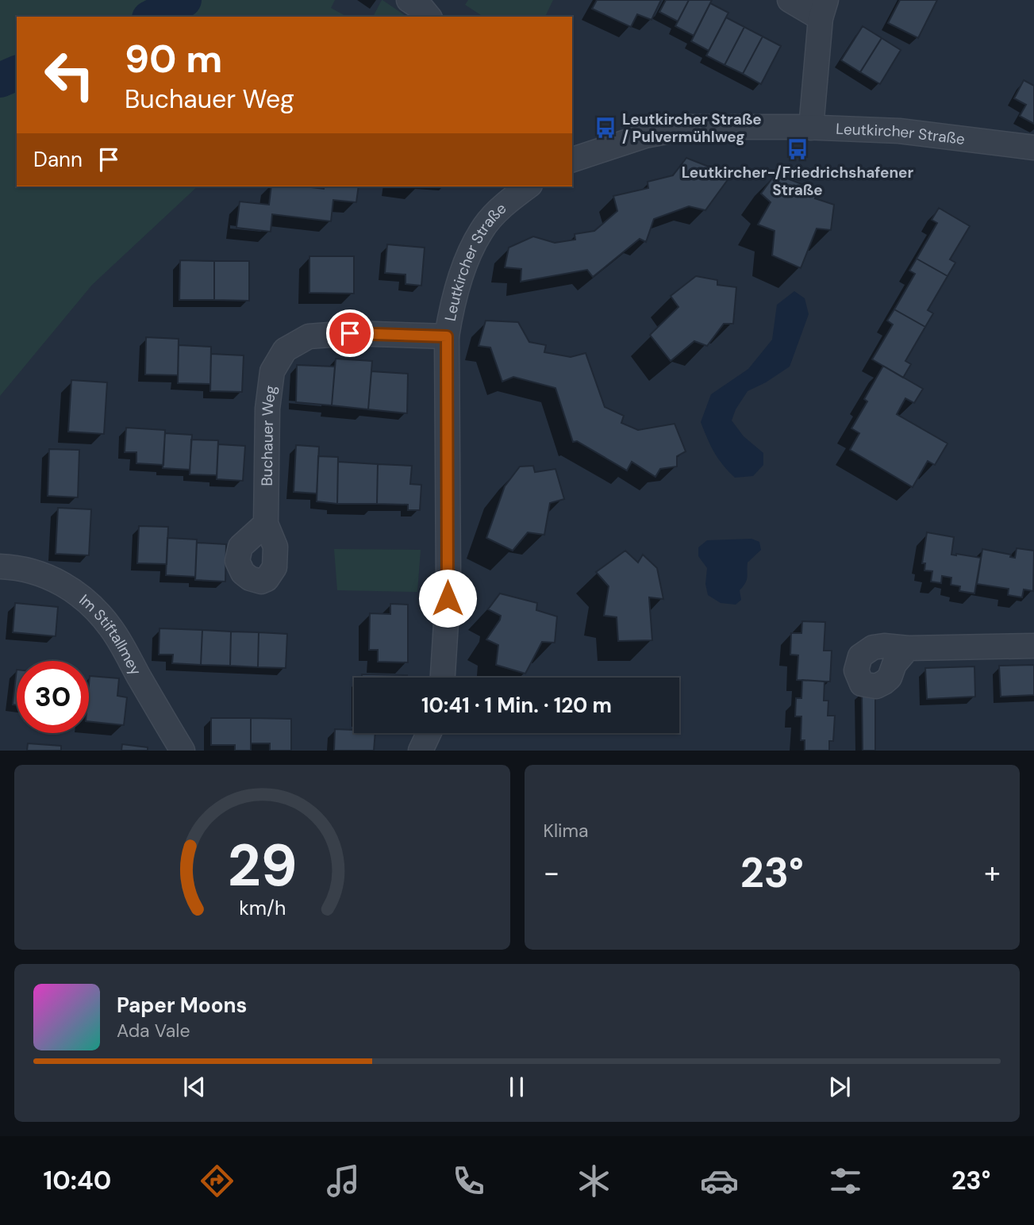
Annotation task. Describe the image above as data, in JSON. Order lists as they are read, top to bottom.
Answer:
{
  "streets": {
    "street": ["Leutkircher Straße", "Buchauer Weg", "Im Stiftallmey"]
  },
  "crossings": [
    ["Leutkircher Straße", "Buchauer Weg"]
  ],
  "places": {
    "bus stop": ["Leutkircher Straße / Pulvermühlweg", "Leutkircher-/Friedrichshafener Straße"]
  },
  "page": {
    "turn": ["90 m", "Buchauer Weg"],
    "then": "Dann",
    "limit": "30",
    "trip": "10:41 · 1 Min. · 120 m",
    "tile": "Klima",
    "heat": ["−", "23°", "+"],
    "song": ["Paper Moons", "Ada Vale"],
    "tabs": ["10:40", "23°"],
    "gauge": ["29", "km/h"]
  }
}
